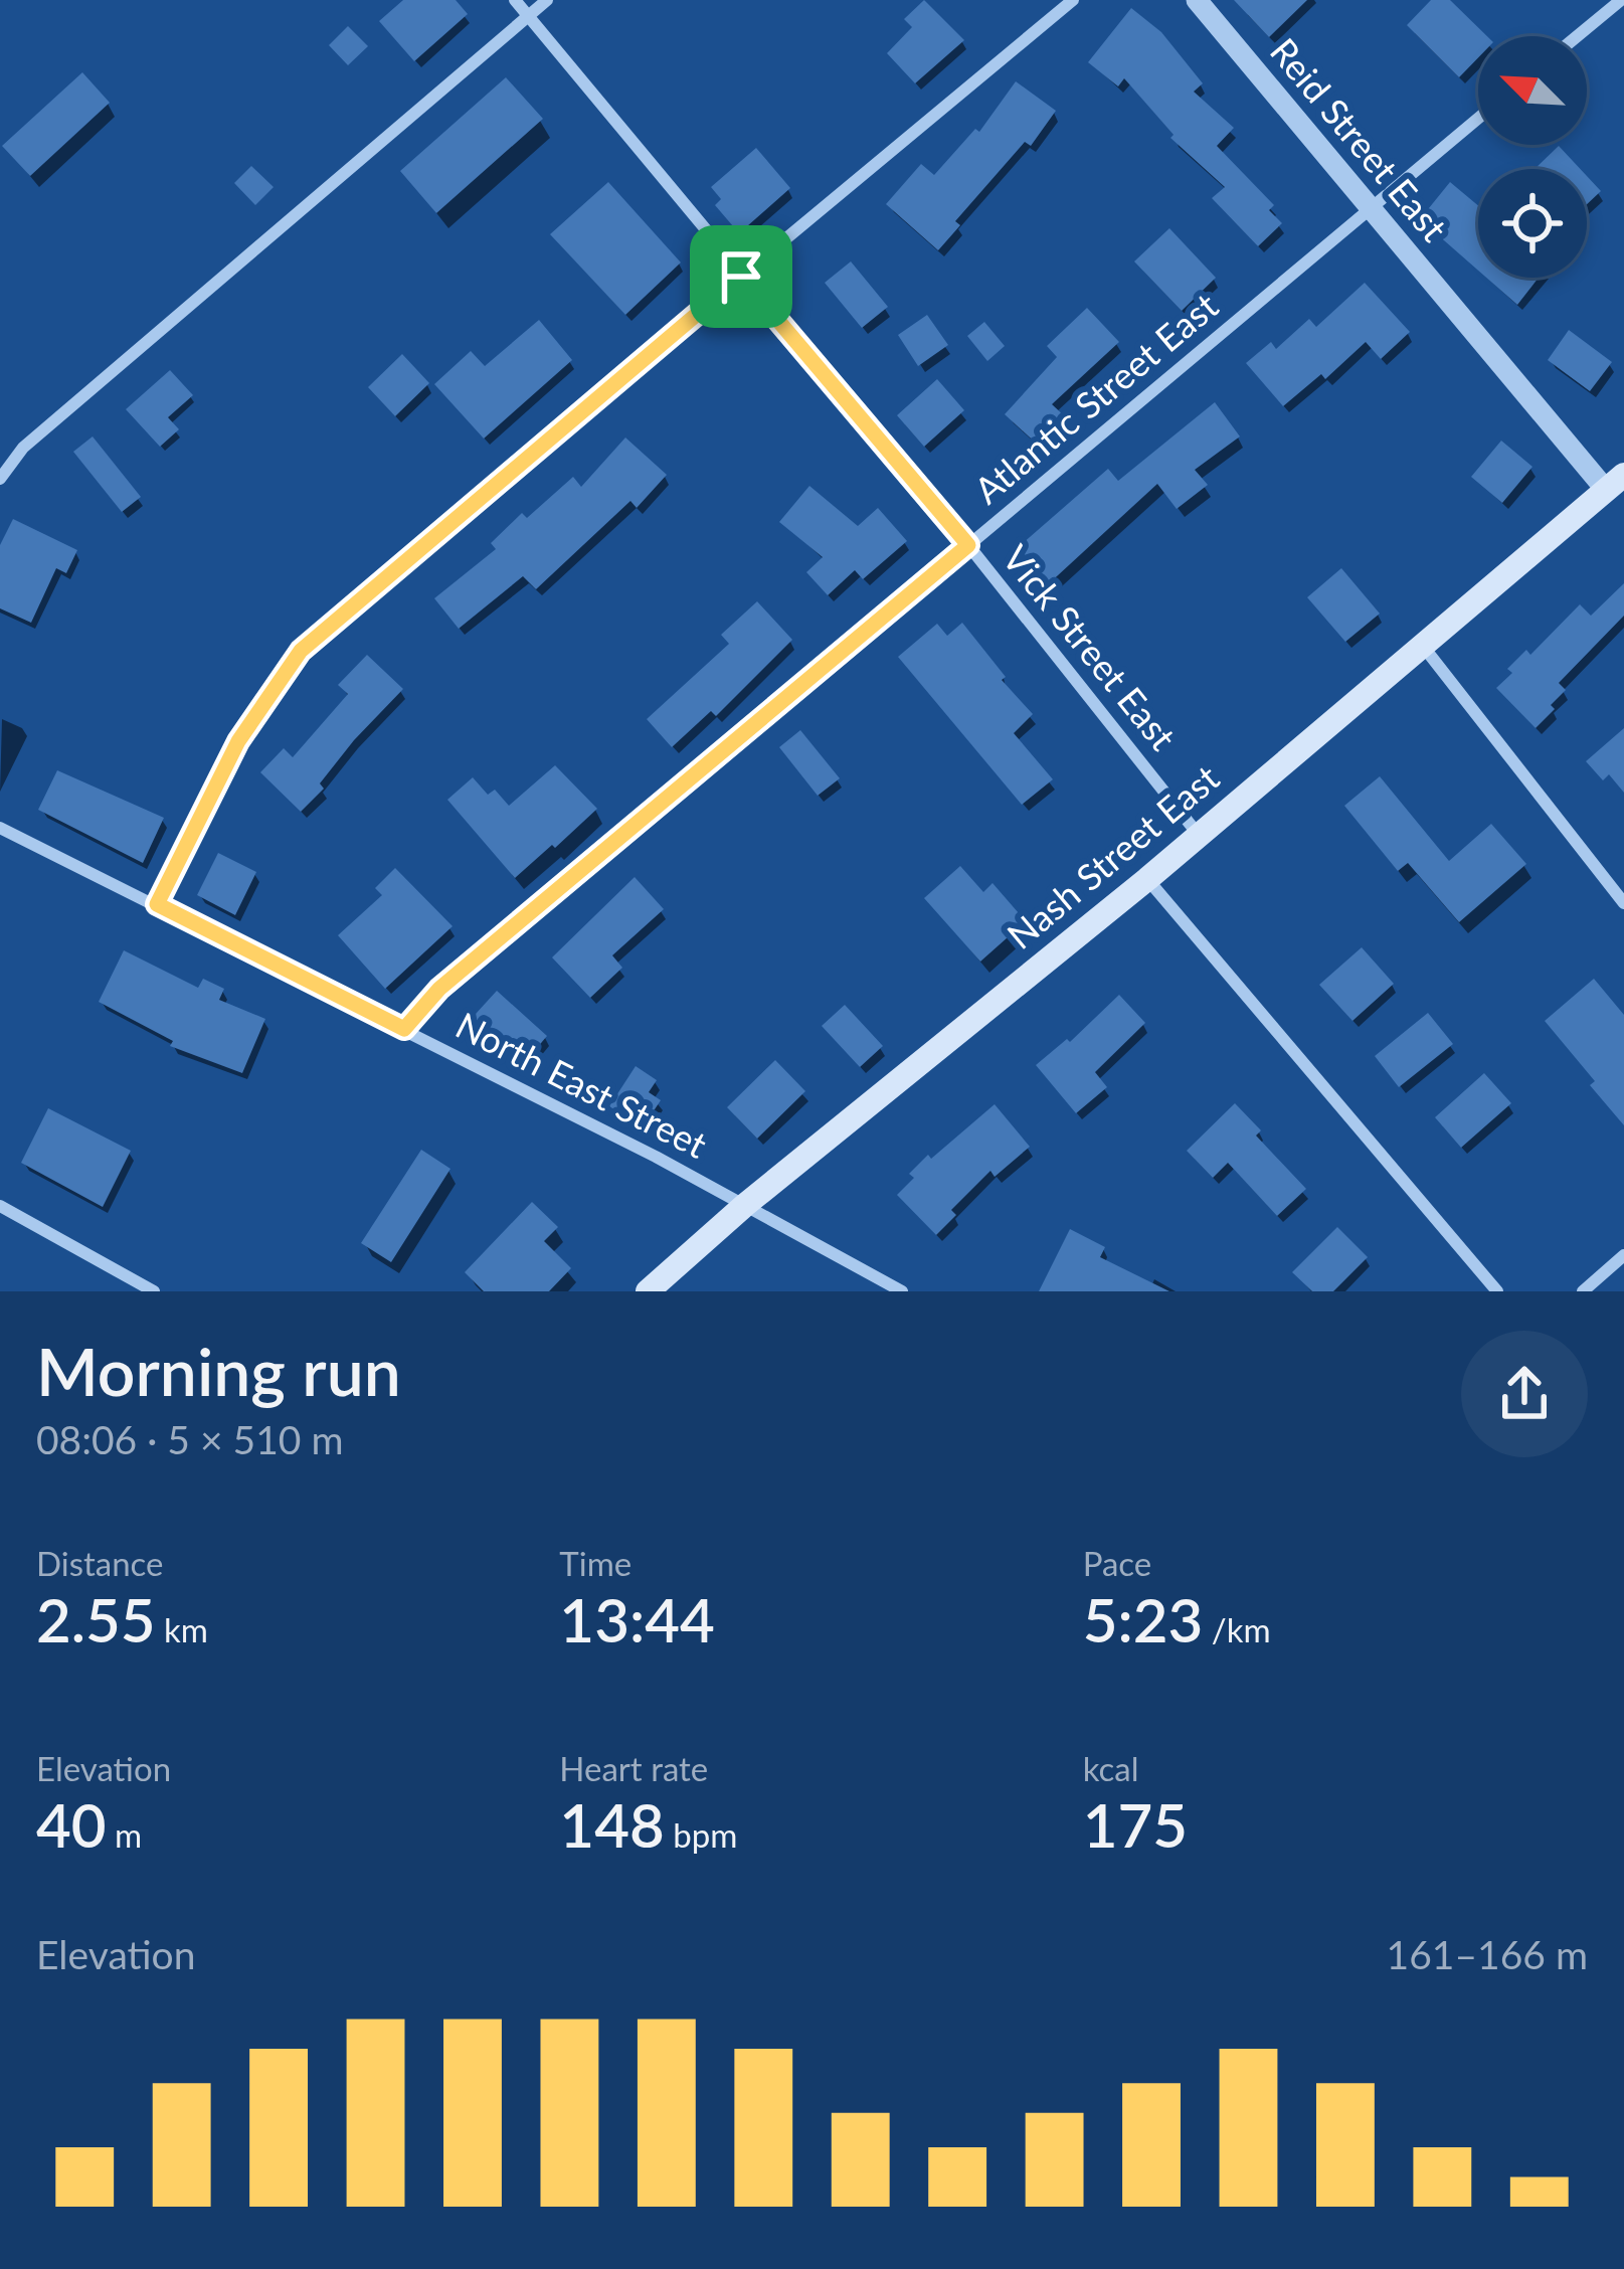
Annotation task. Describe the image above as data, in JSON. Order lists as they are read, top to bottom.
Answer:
{
  "streets": {
    "main road": ["Nash Street East"],
    "street": [
      "Reid Street East",
      "Atlantic Street East",
      "Vick Street East",
      "North East Street"
    ]
  },
  "crossings": [
    ["Reid Street East", "Atlantic Street East"],
    ["Reid Street East", "Nash Street East"],
    ["Atlantic Street East", "Vick Street East"],
    ["Atlantic Street East", "North East Street"],
    ["Vick Street East", "Nash Street East"],
    ["Nash Street East", "North East Street"]
  ],
  "north": "top left",
  "page": {
    "heading": ["Morning run", "08:06 · 5 × 510 m"],
    "stats": [
      ["Distance", "2.55 km"],
      ["Time", "13:44"],
      ["Pace", "5:23 /km"],
      ["Elevation", "40 m"],
      ["Heart rate", "148 bpm"],
      ["kcal", "175"]
    ],
    "chart": ["Elevation", "161–166 m"]
  }
}
